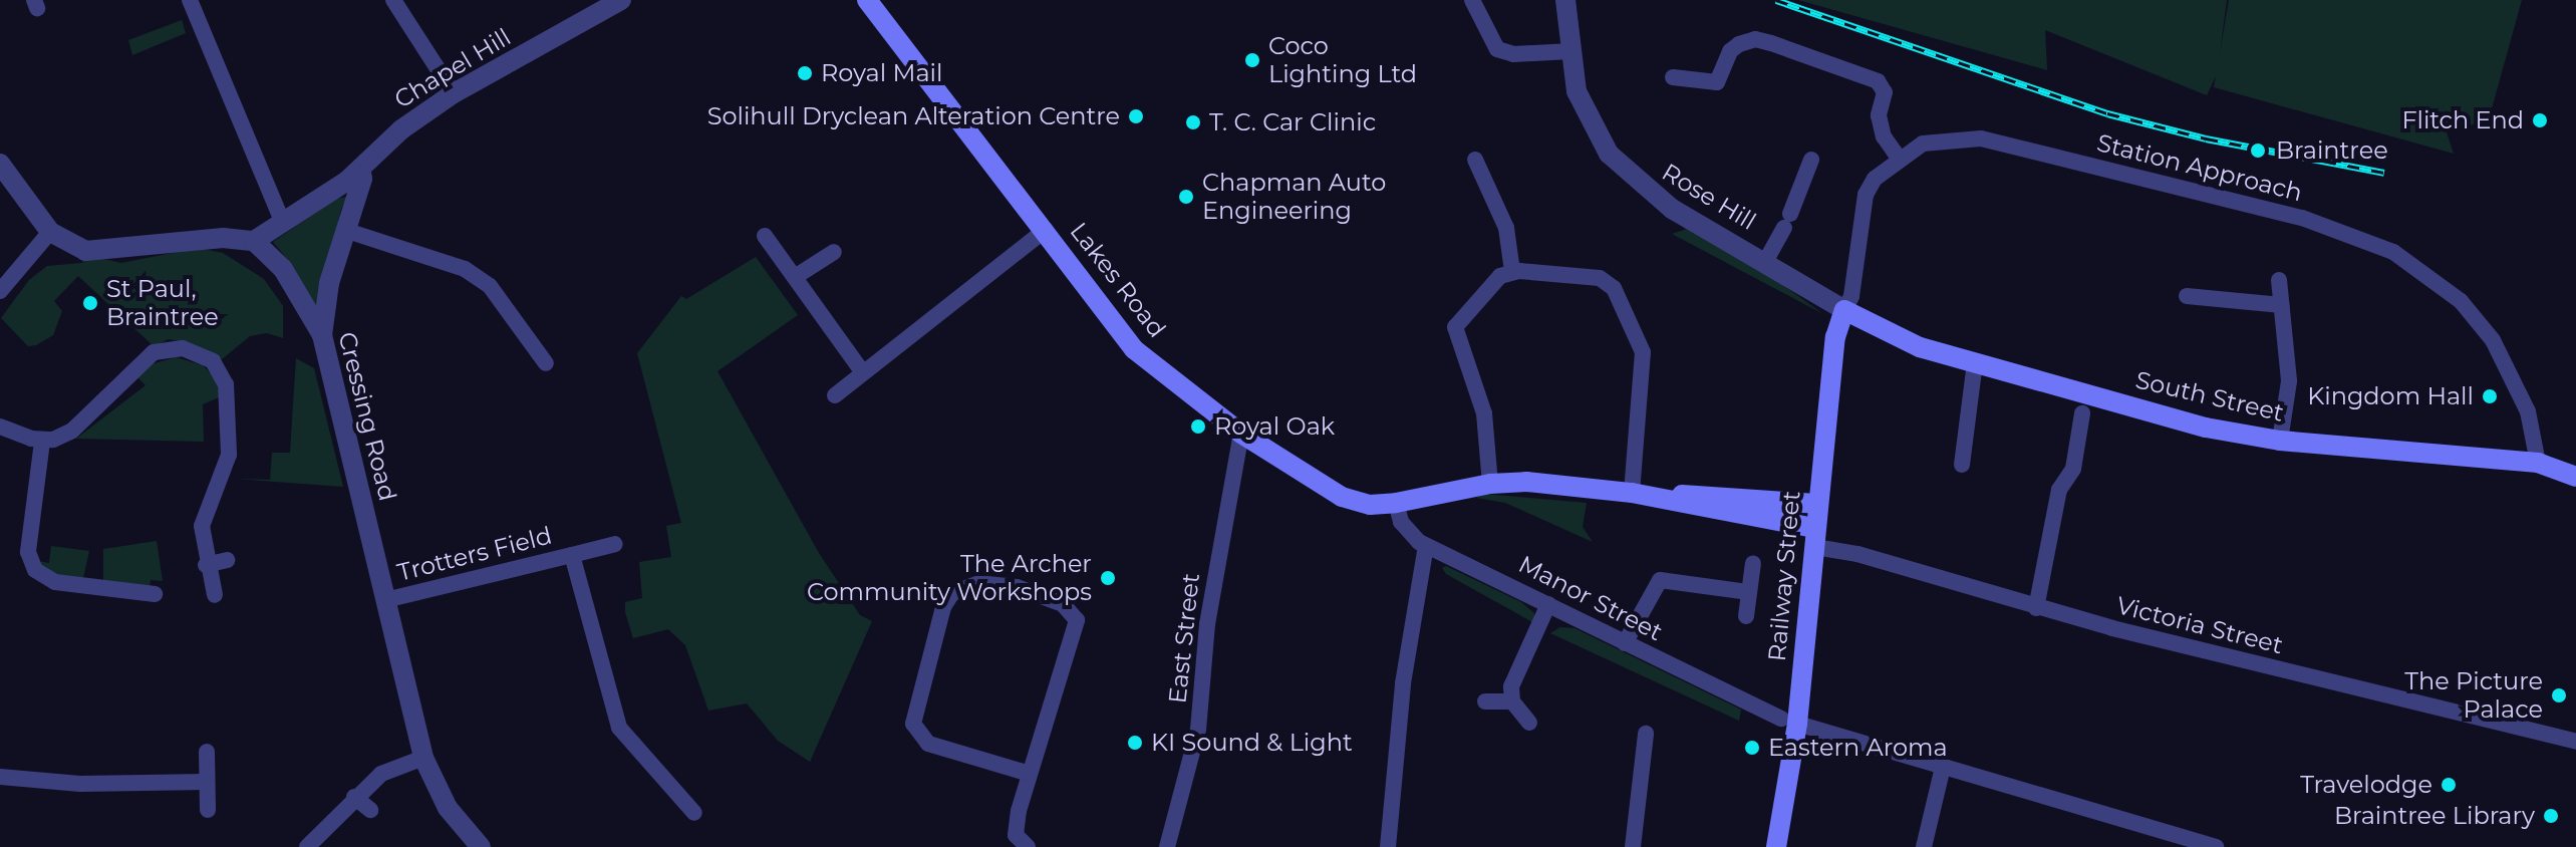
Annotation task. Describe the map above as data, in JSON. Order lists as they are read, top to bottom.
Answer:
{
  "streets": {
    "main road": ["Lakes Road", "South Street", "Railway Street"],
    "street": [
      "Chapel Hill",
      "Station Approach",
      "Rose Hill",
      "Cressing Road",
      "Trotters Field",
      "Manor Street",
      "Victoria Street",
      "East Street"
    ]
  },
  "crossings": [
    ["Chapel Hill", "Cressing Road"],
    ["Station Approach", "Rose Hill"],
    ["Station Approach", "South Street"],
    ["Station Approach", "Railway Street"],
    ["Rose Hill", "South Street"],
    ["Rose Hill", "Railway Street"],
    ["Lakes Road", "Manor Street"],
    ["Lakes Road", "East Street"],
    ["South Street", "Railway Street"],
    ["Cressing Road", "Trotters Field"],
    ["Railway Street", "Manor Street"],
    ["Railway Street", "Victoria Street"]
  ],
  "places": [
    "Coco Lighting Ltd",
    "Royal Mail",
    "Solihull Dryclean Alteration Centre",
    "Flitch End",
    "T. C. Car Clinic",
    "Braintree",
    "Chapman Auto Engineering",
    "St Paul, Braintree",
    "Kingdom Hall",
    "Royal Oak",
    "The Archer Community Workshops",
    "The Picture Palace",
    "KI Sound & Light",
    "Eastern Aroma",
    "Travelodge",
    "Braintree Library"
  ]
}
